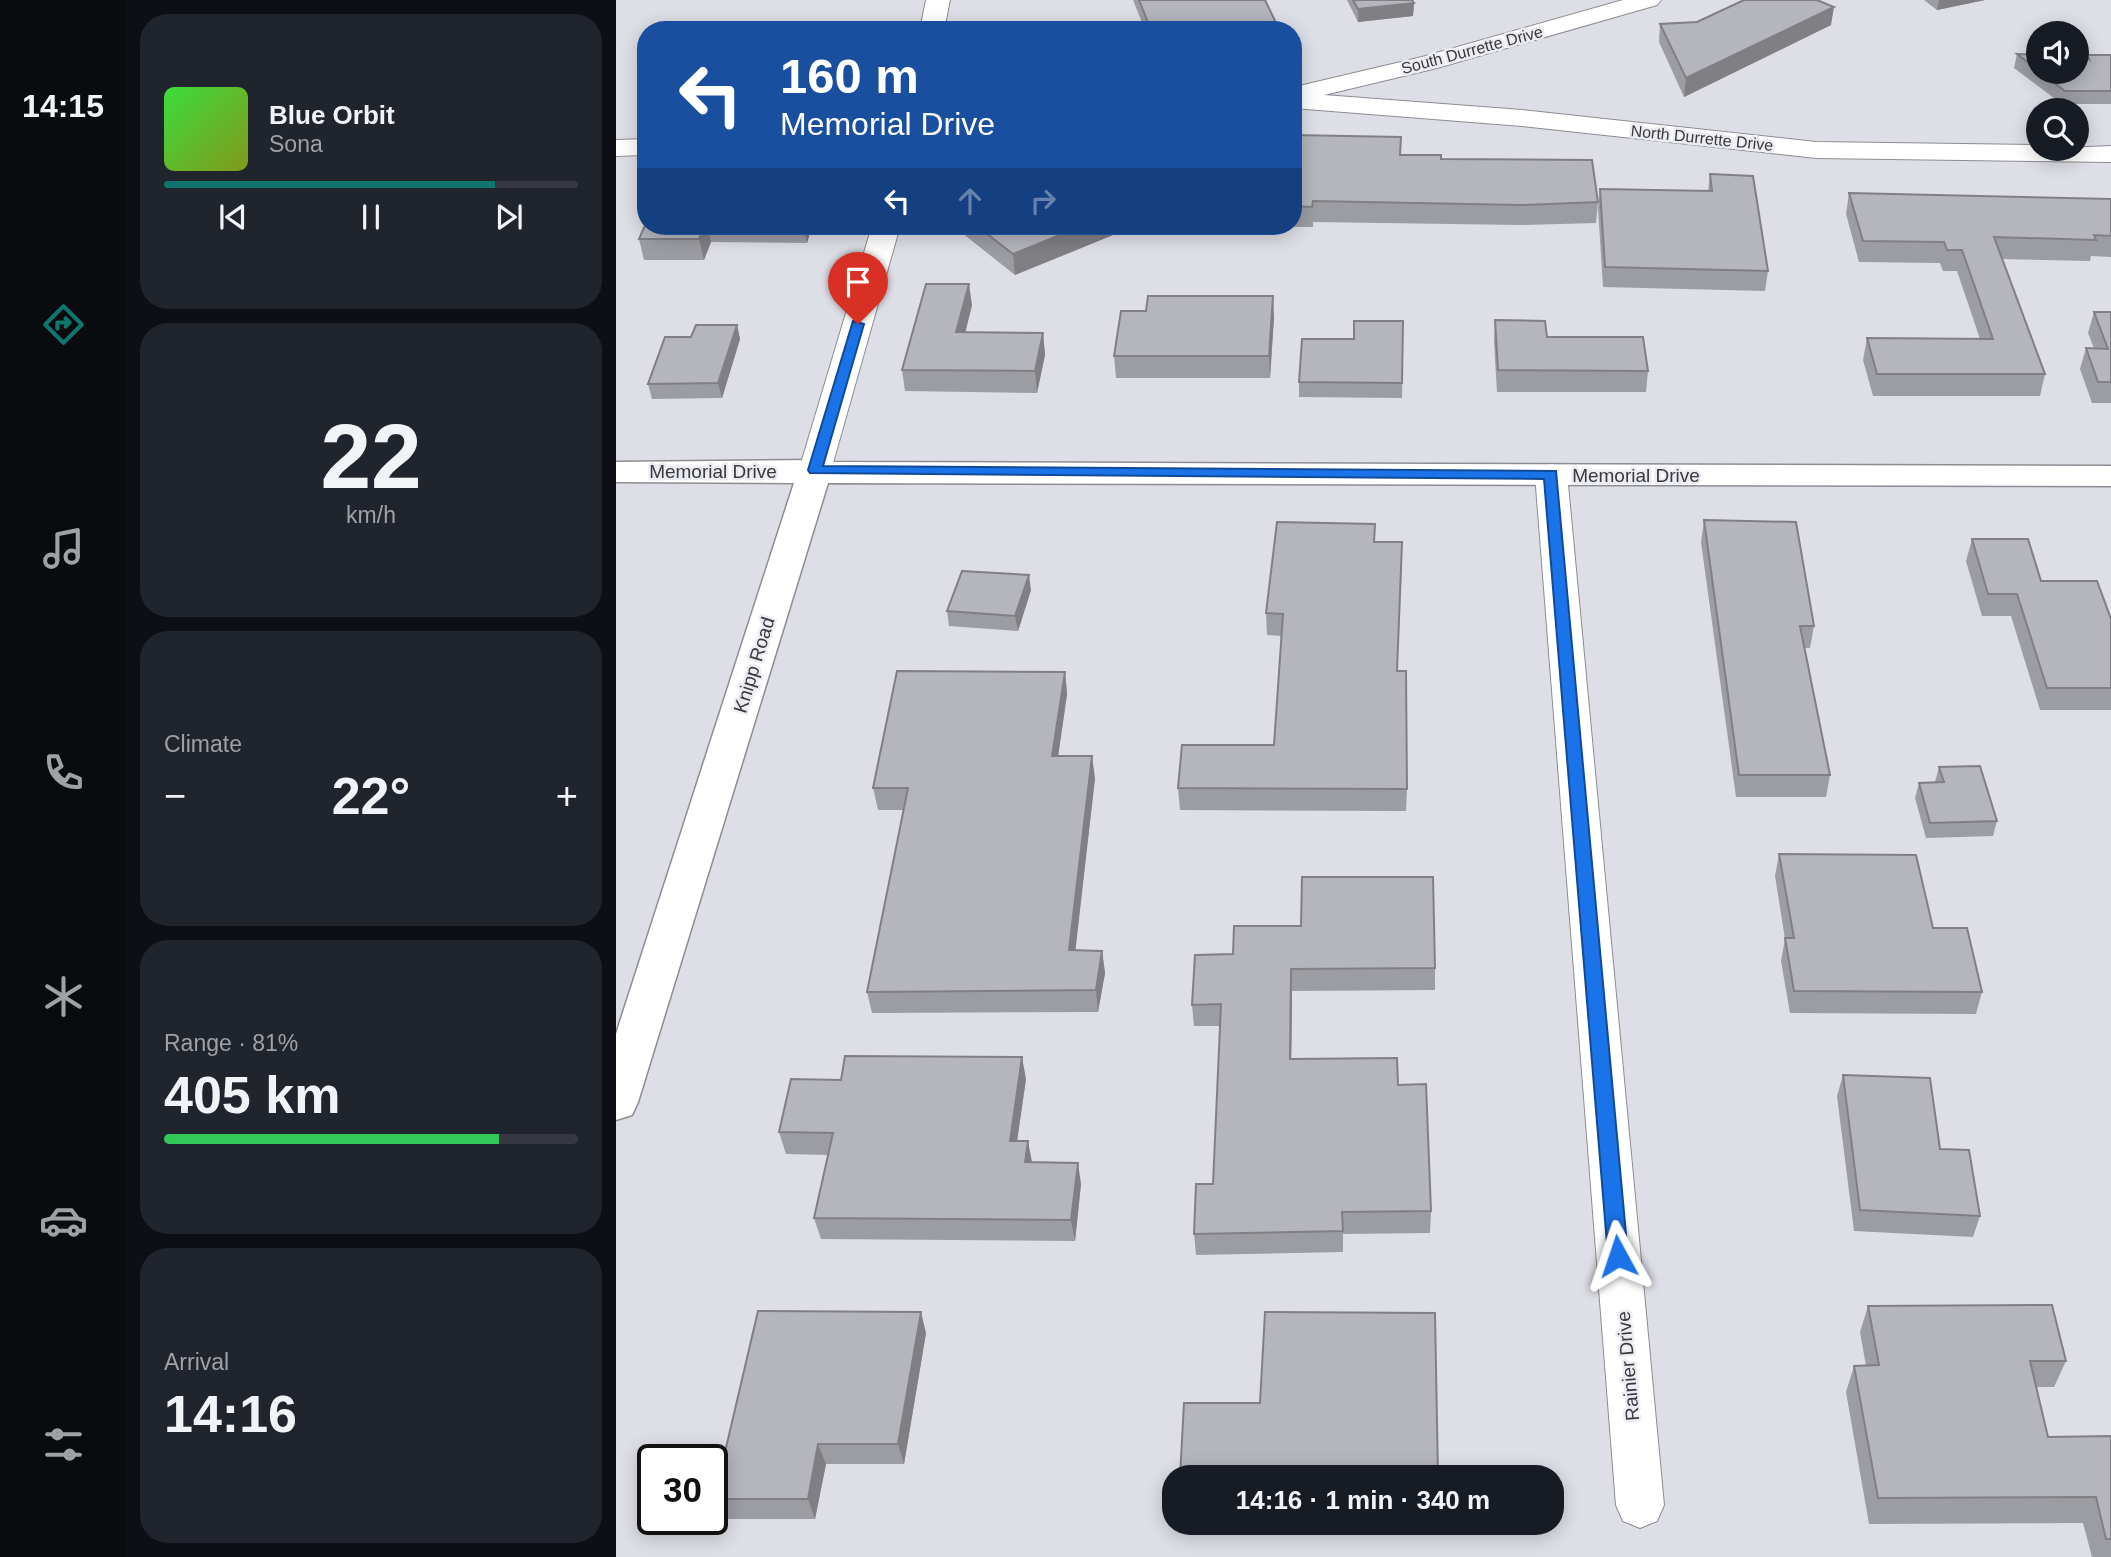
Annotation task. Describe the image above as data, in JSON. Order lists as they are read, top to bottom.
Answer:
{
  "streets": {
    "street": [
      "South Durrette Drive",
      "North Durrette Drive",
      "Memorial Drive",
      "Knipp Road",
      "Rainier Drive"
    ]
  },
  "crossings": [
    ["Memorial Drive", "Knipp Road"],
    ["Memorial Drive", "Rainier Drive"]
  ],
  "page": {
    "tabs": "14:15",
    "turn": ["160 m", "Memorial Drive"],
    "song": ["Blue Orbit", "Sona"],
    "tile": [
      ["22", "km/h"],
      "Climate",
      ["Range · 81%", "405 km"],
      ["Arrival", "14:16"]
    ],
    "heat": ["−", "22°", "+"],
    "limit": "30",
    "trip": "14:16 · 1 min · 340 m"
  }
}
